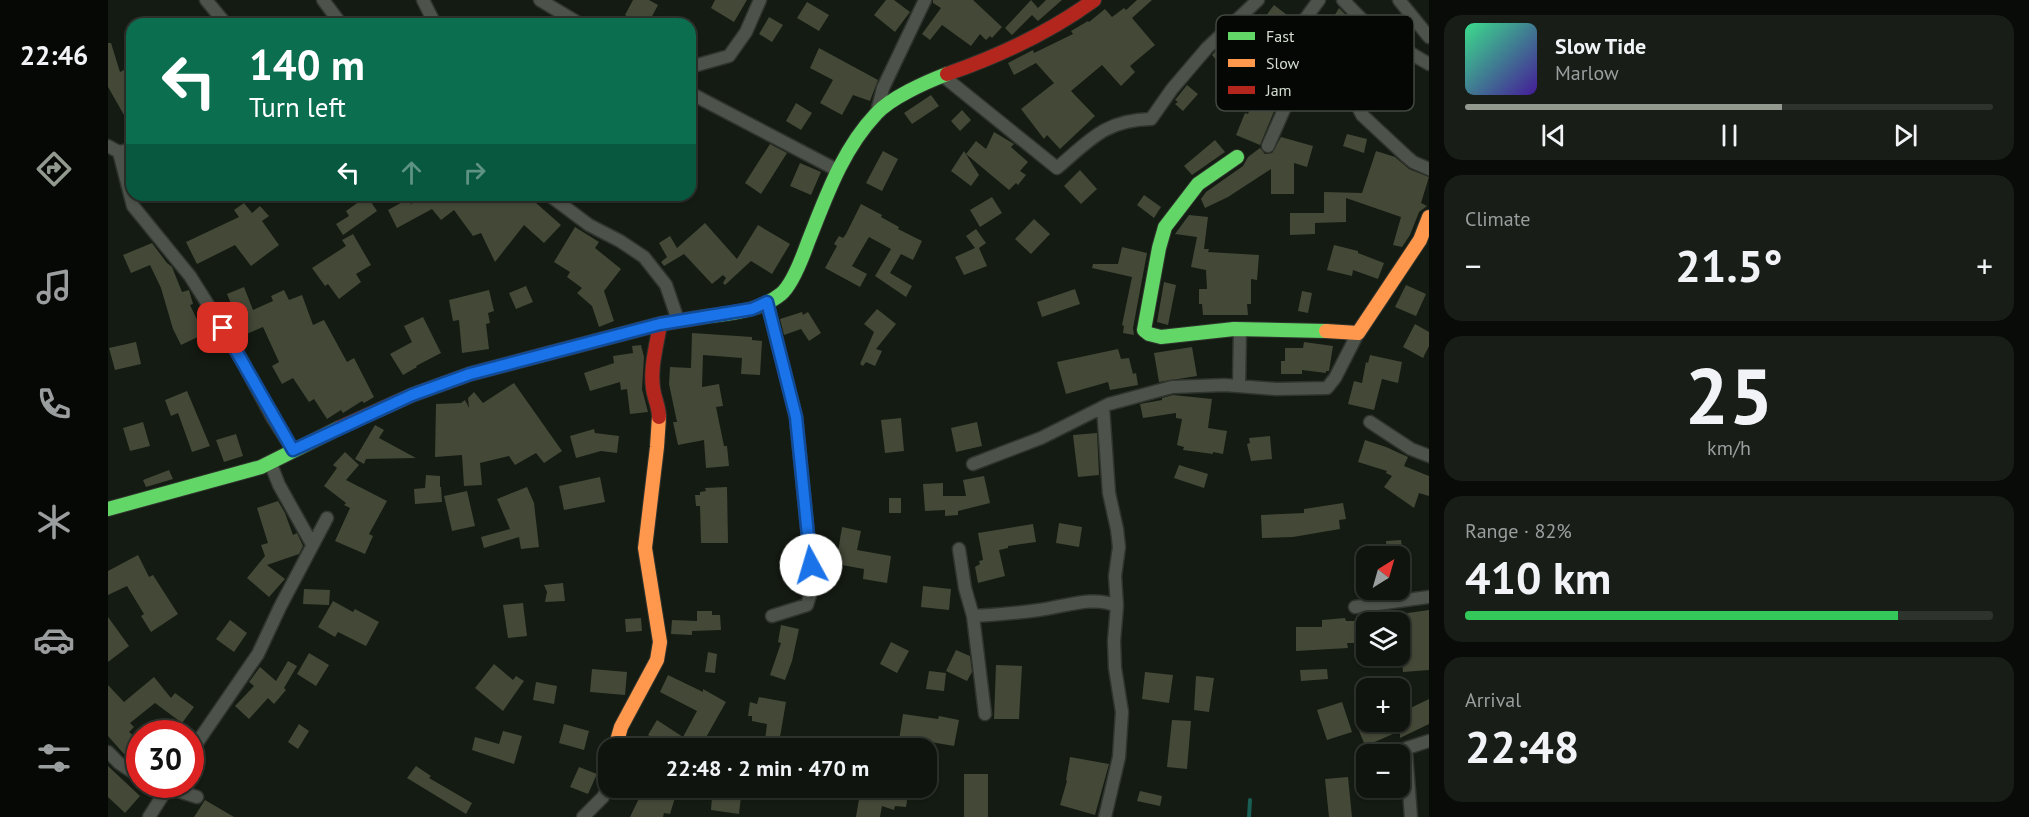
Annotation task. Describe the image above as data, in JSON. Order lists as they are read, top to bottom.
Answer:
{
  "legend": ["Fast", "Slow", "Jam"],
  "north": "top right",
  "page": {
    "tabs": "22:46",
    "turn": ["140 m", "Turn left"],
    "song": ["Slow Tide", "Marlow"],
    "tile": [
      "Climate",
      ["25", "km/h"],
      ["Range · 82%", "410 km"],
      ["Arrival", "22:48"]
    ],
    "heat": ["−", "21.5°", "+"],
    "map_buttons": ["+", "−"],
    "limit": "30",
    "trip": "22:48 · 2 min · 470 m"
  }
}
